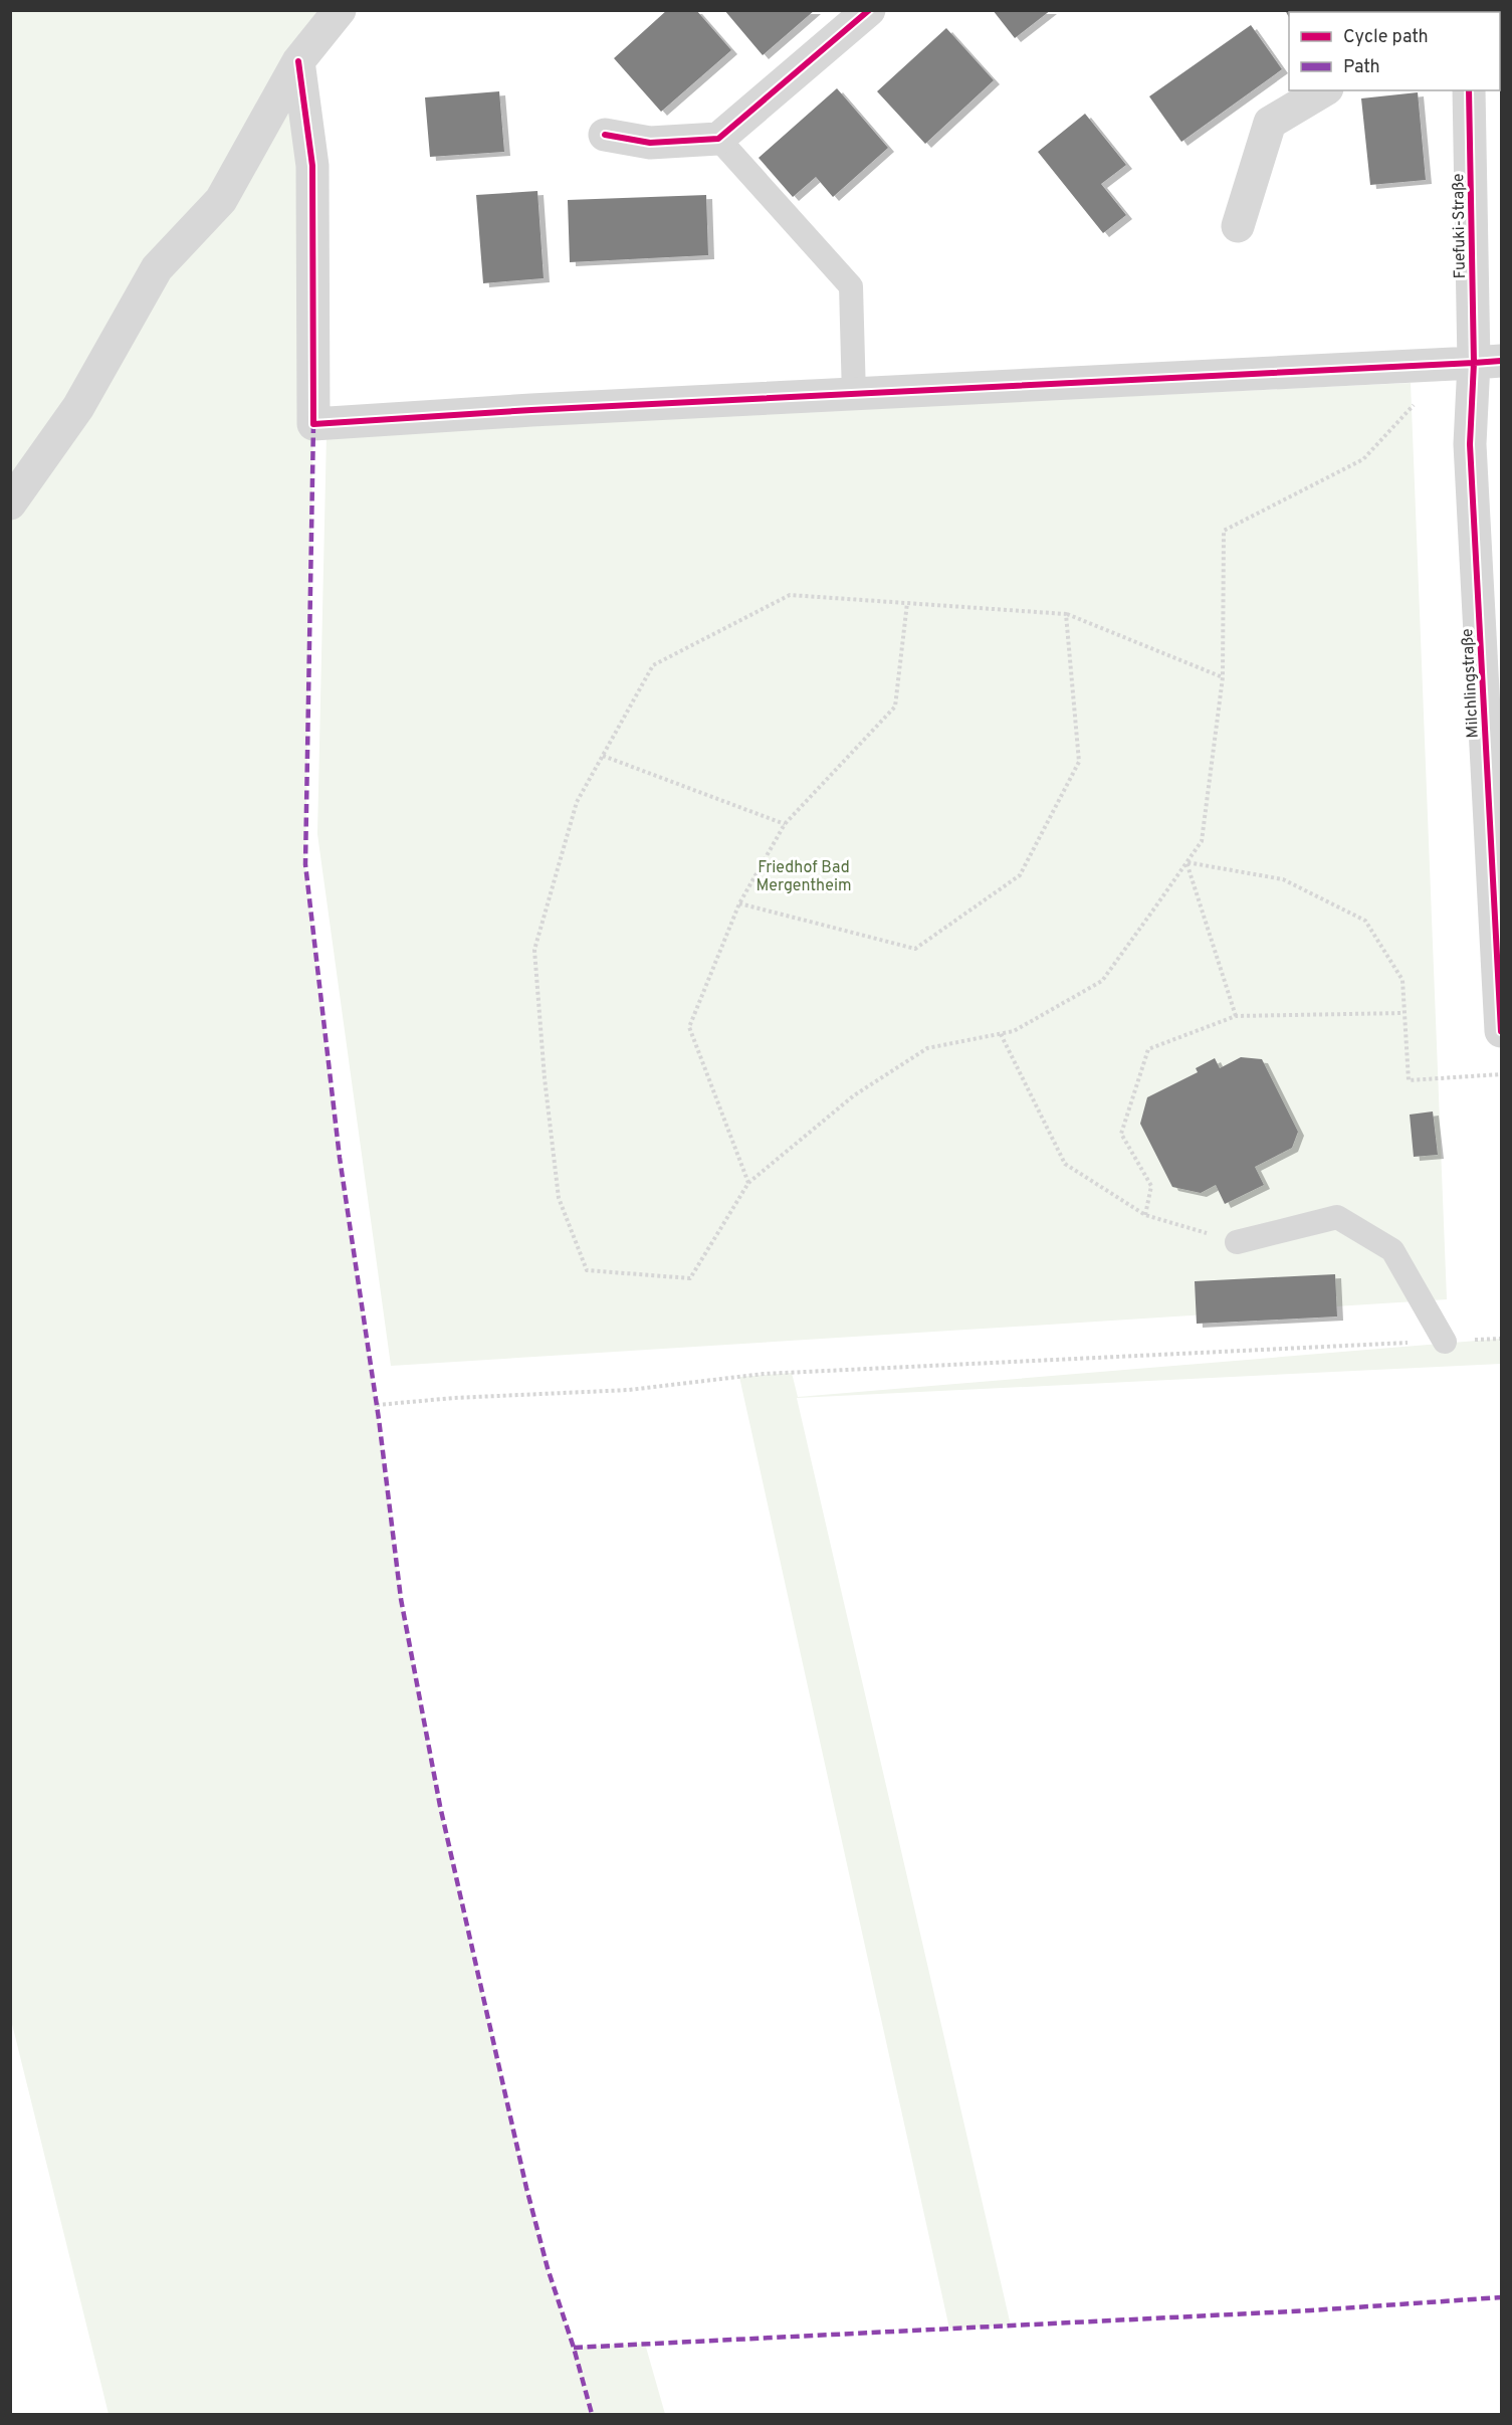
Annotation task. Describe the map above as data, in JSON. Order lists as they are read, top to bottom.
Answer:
{
  "streets": {
    "street": ["Fuefuki-Straße", "Milchlingstraße"]
  },
  "crossings": [
    ["Fuefuki-Straße", "Milchlingstraße"]
  ],
  "parks": ["Friedhof Bad Mergentheim"],
  "legend": ["Cycle path", "Path"]
}
